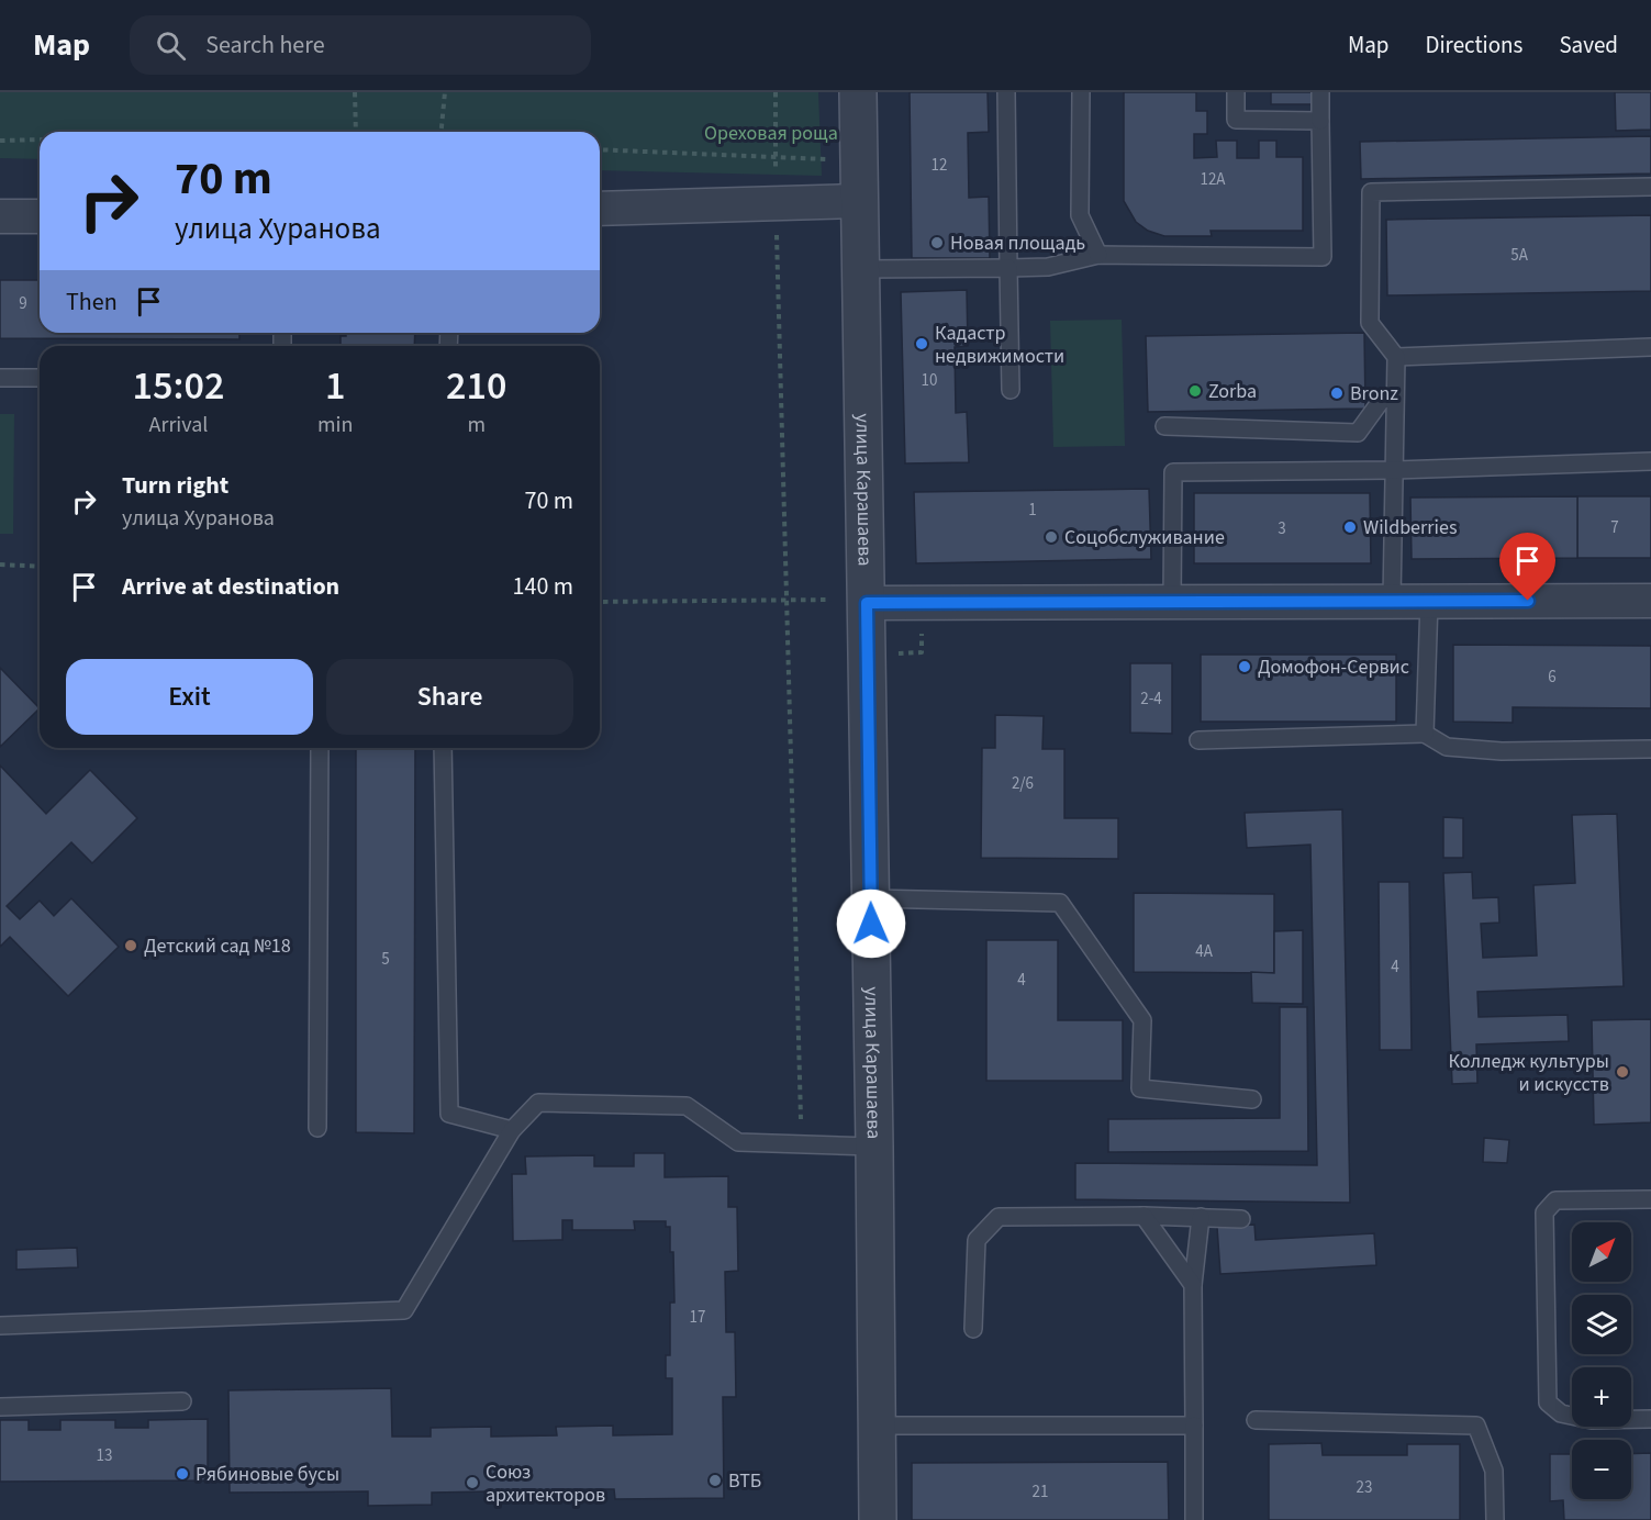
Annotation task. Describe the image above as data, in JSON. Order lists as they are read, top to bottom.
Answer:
{
  "streets": {
    "street": ["улица Карашаева"]
  },
  "parks": ["Ореховая роща"],
  "places": [
    "Новая площадь",
    "Кадастр недвижимости",
    "Zorba",
    "Bronz",
    "Wildberries",
    "Соцобслуживание",
    "Домофон-Сервис",
    "Детский сад №18",
    "Колледж культуры и искусств",
    "Рябиновые бусы",
    "ВТБ",
    "Союз архитекторов"
  ],
  "house_numbers": [
    "12",
    "12А",
    "5А",
    "9",
    "10",
    "1",
    "7",
    "3",
    "6",
    "2-4",
    "2/6",
    "4А",
    "5",
    "4",
    "4",
    "17",
    "13",
    "23",
    "21"
  ],
  "north": "top right",
  "page": {
    "header": "Map",
    "search": "Search here",
    "nav": ["Map", "Directions", "Saved"],
    "turn": ["70 m", "улица Хуранова"],
    "then": "Then",
    "eta": [
      "15:02",
      "Arrival",
      "1",
      "min",
      "210",
      "m"
    ],
    "list": [
      {
        "name": "Turn right",
        "note": "улица Хуранова",
        "value": "70 m"
      },
      {
        "name": "Arrive at destination",
        "value": "140 m"
      }
    ],
    "buttons": ["Exit", "Share"],
    "map_buttons": ["+", "−"]
  }
}
